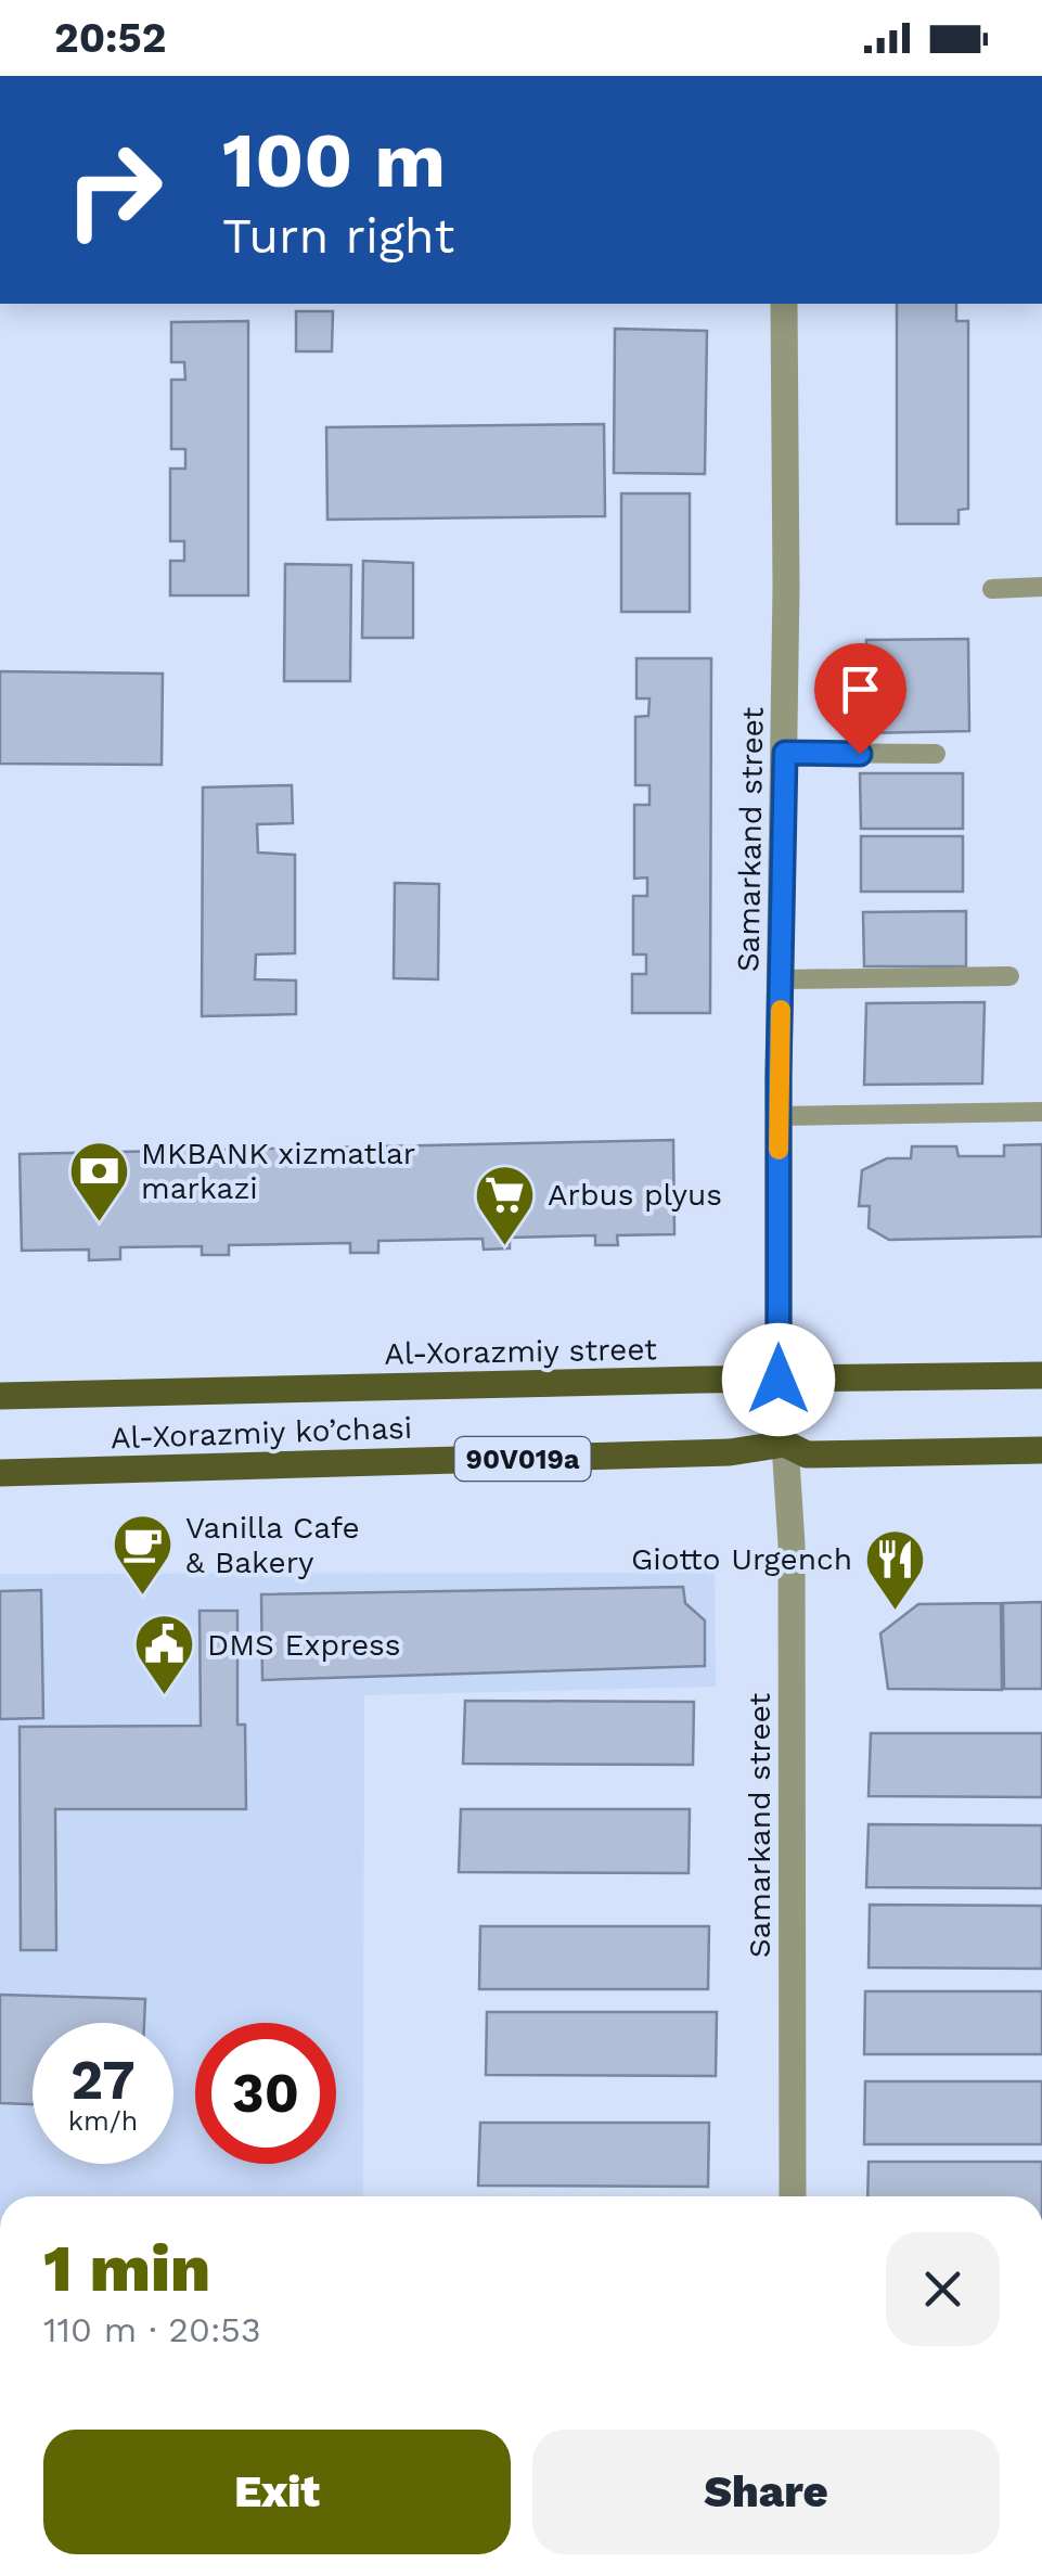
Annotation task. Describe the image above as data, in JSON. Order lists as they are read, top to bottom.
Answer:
{
  "streets": {
    "main road": ["Al-Xorazmiy street", "Al-Xorazmiy ko’chasi", "90V019a"],
    "street": ["Samarkand street"]
  },
  "crossings": [
    ["Samarkand street", "Al-Xorazmiy street"],
    ["Samarkand street", "Al-Xorazmiy ko’chasi"]
  ],
  "places": {
    "bank": ["MKBANK xizmatlar markazi"],
    "supermarket": ["Arbus plyus"],
    "cafe": ["Vanilla Cafe & Bakery"],
    "restaurant": ["Giotto Urgench"],
    "public building": ["DMS Express"]
  },
  "page": {
    "status": "20:52",
    "turn": ["100 m", "Turn right"],
    "speed": "27 km/h",
    "limit": "30",
    "heading": ["1 min", "110 m · 20:53"],
    "buttons": ["Exit", "Share"]
  }
}
